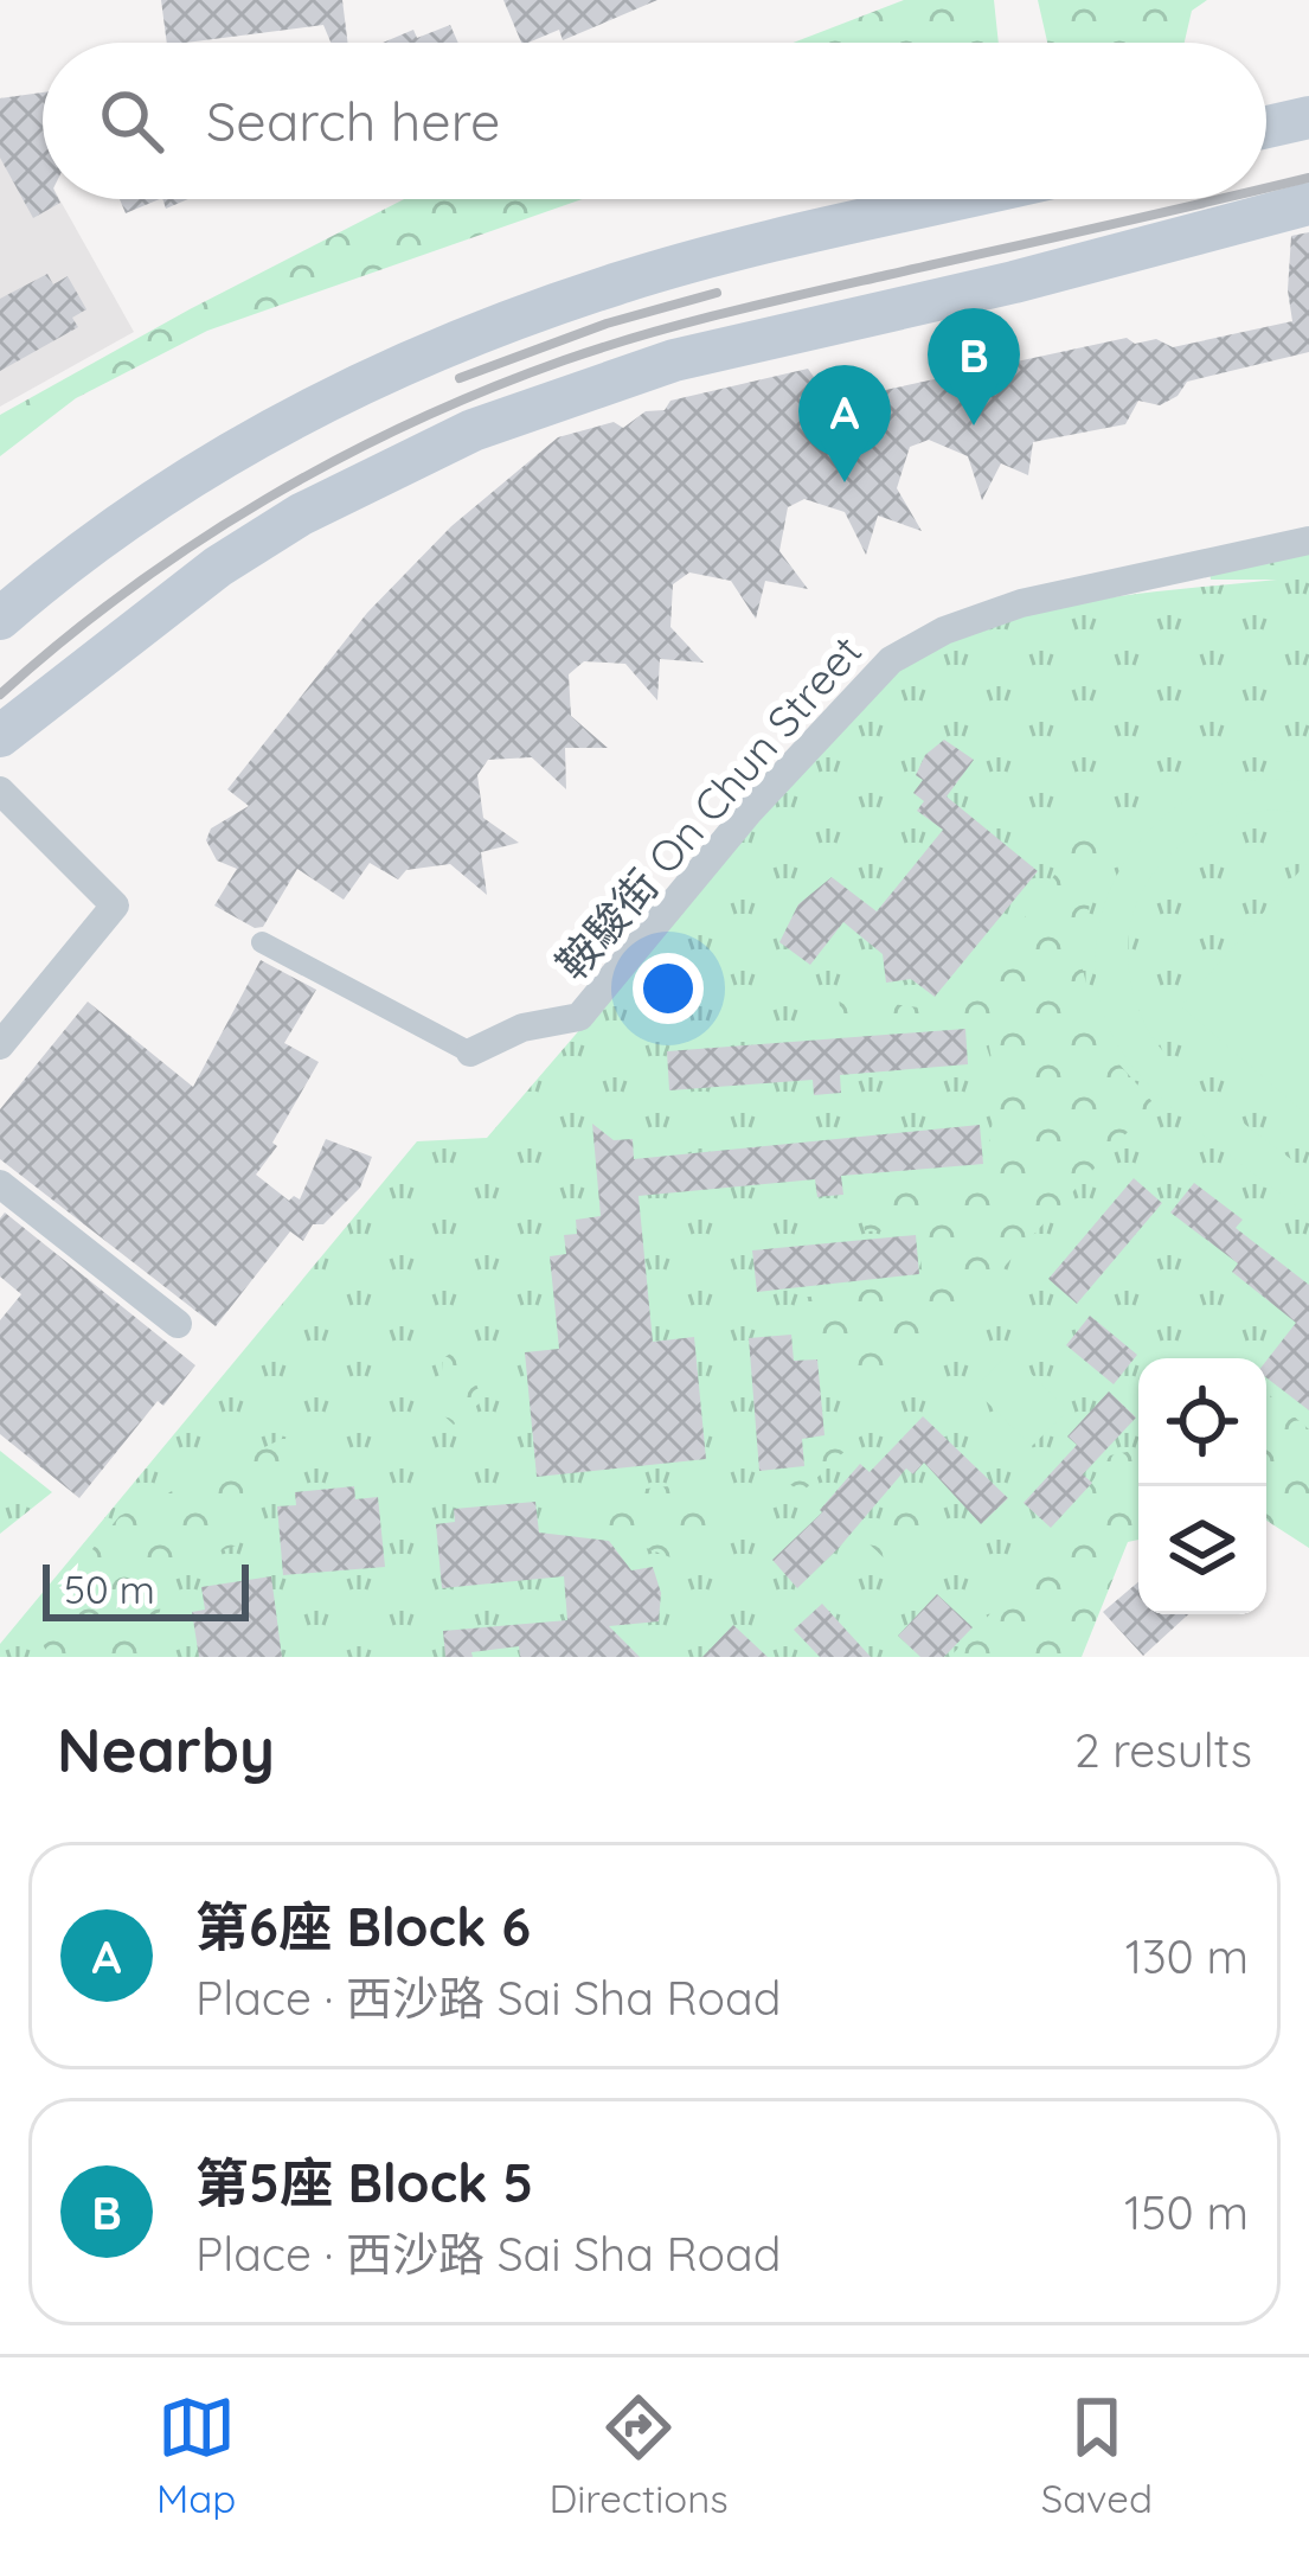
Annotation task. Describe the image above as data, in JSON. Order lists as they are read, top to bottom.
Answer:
{
  "streets": {
    "street": ["鞍駿街 On Chun Street"]
  },
  "scale_bar": "50 m",
  "page": {
    "search": "Search here",
    "pins": ["B", "A"],
    "scale": "50 m",
    "heading": ["Nearby", "2 results"],
    "list": [
      {
        "mark": "A",
        "name": "第6座 Block 6",
        "note": "Place · 西沙路 Sai Sha Road",
        "value": "130 m"
      },
      {
        "mark": "B",
        "name": "第5座 Block 5",
        "note": "Place · 西沙路 Sai Sha Road",
        "value": "150 m"
      }
    ],
    "nav": ["Map", "Directions", "Saved"]
  }
}
